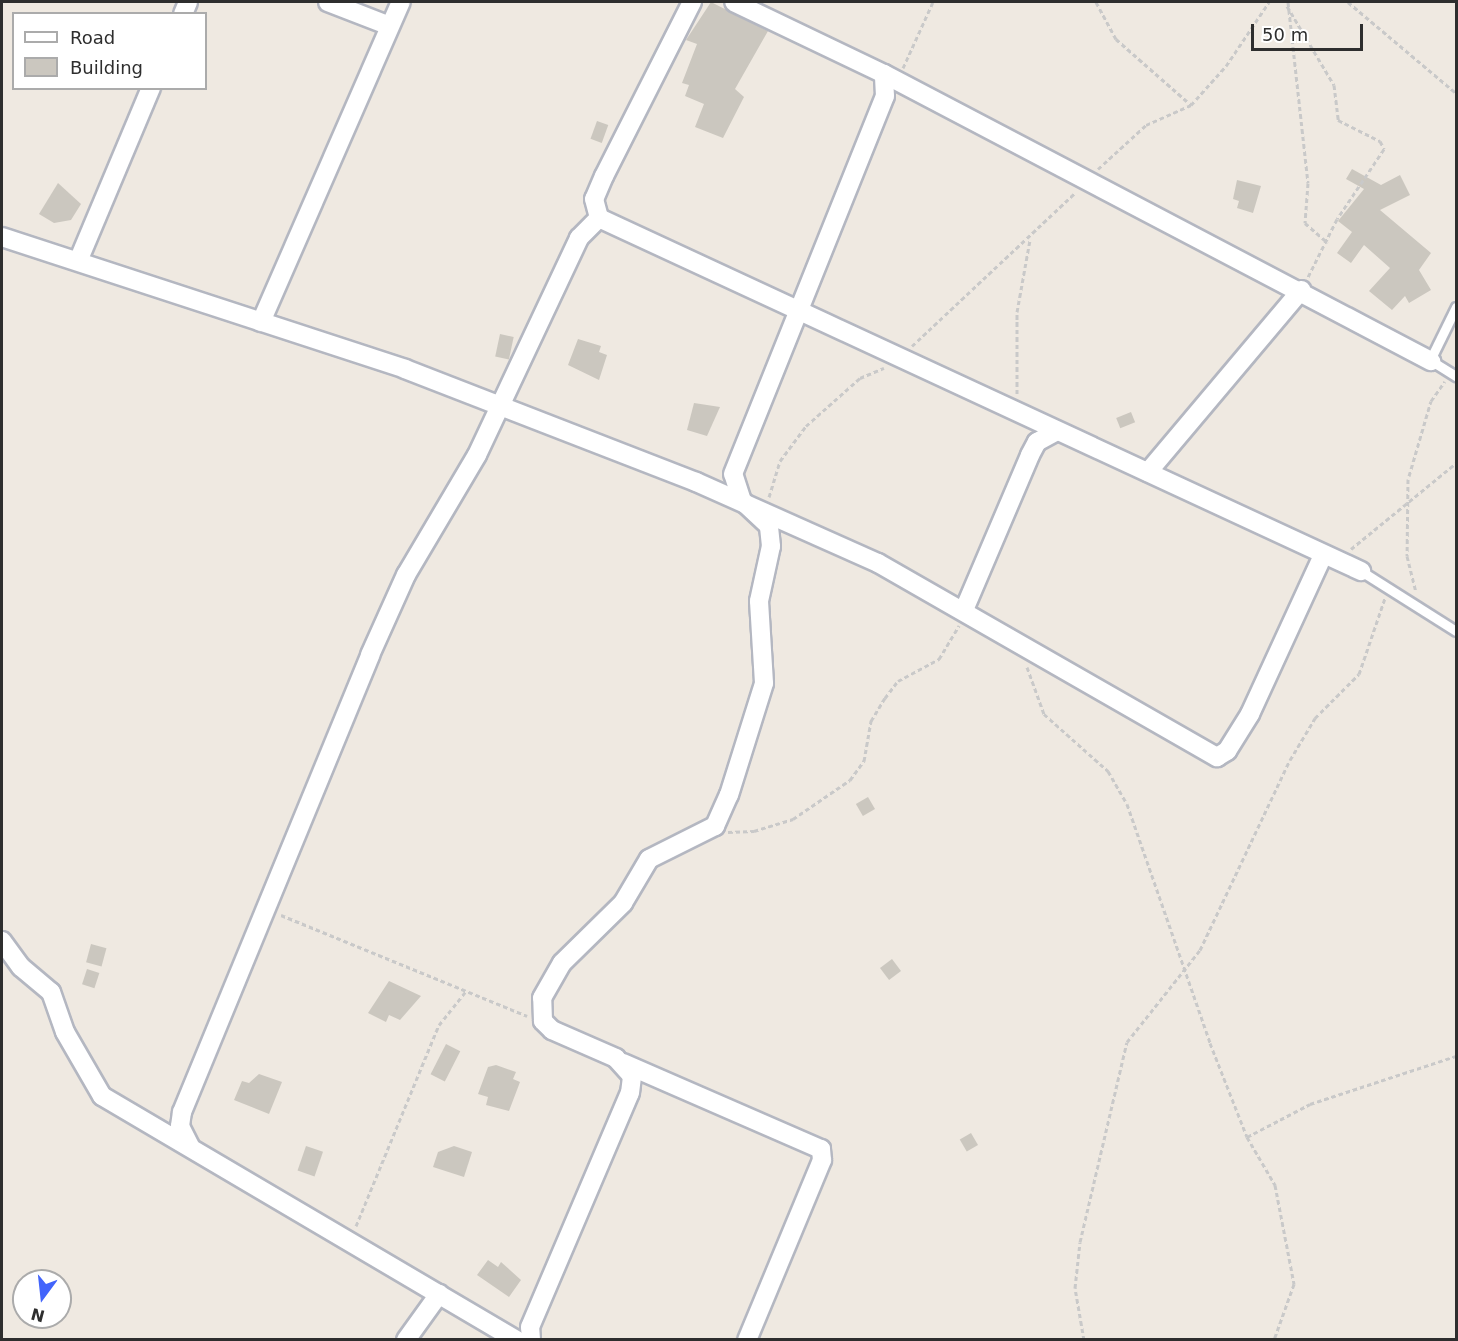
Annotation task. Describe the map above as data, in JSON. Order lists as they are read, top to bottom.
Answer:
{
  "legend": ["Road", "Building"],
  "scale_bar": "50 m",
  "north": "bottom"
}
